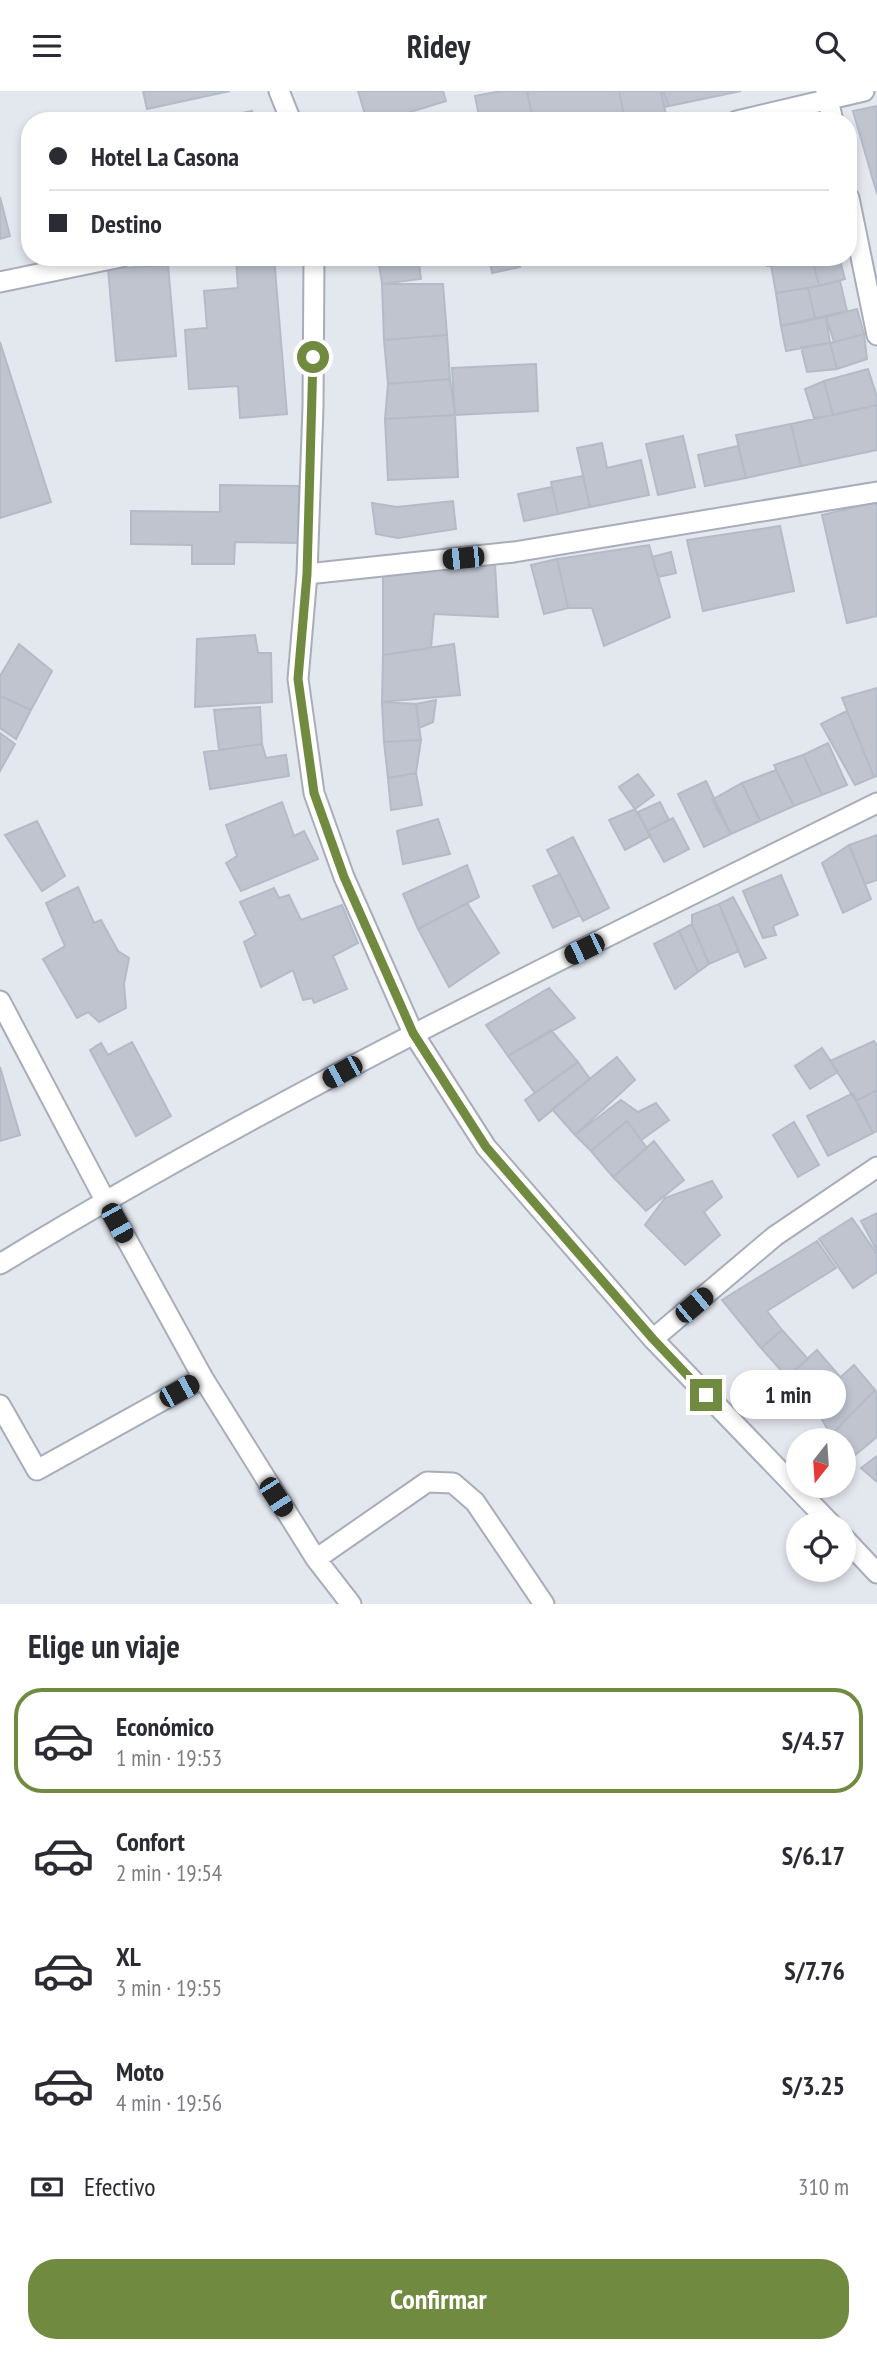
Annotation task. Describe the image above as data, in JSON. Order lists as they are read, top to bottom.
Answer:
{
  "north": "bottom",
  "page": {
    "header": "Ridey",
    "banner": ["Hotel La Casona", "Destino"],
    "bubble": "1 min",
    "heading": "Elige un viaje",
    "list": [
      {
        "name": "Económico",
        "note": "1 min · 19:53",
        "value": "S/4.57"
      },
      {
        "name": "Confort",
        "note": "2 min · 19:54",
        "value": "S/6.17"
      },
      {
        "name": "XL",
        "note": "3 min · 19:55",
        "value": "S/7.76"
      },
      {
        "name": "Moto",
        "note": "4 min · 19:56",
        "value": "S/3.25"
      }
    ],
    "pay": ["Efectivo", "310 m"],
    "buttons": "Confirmar"
  }
}
